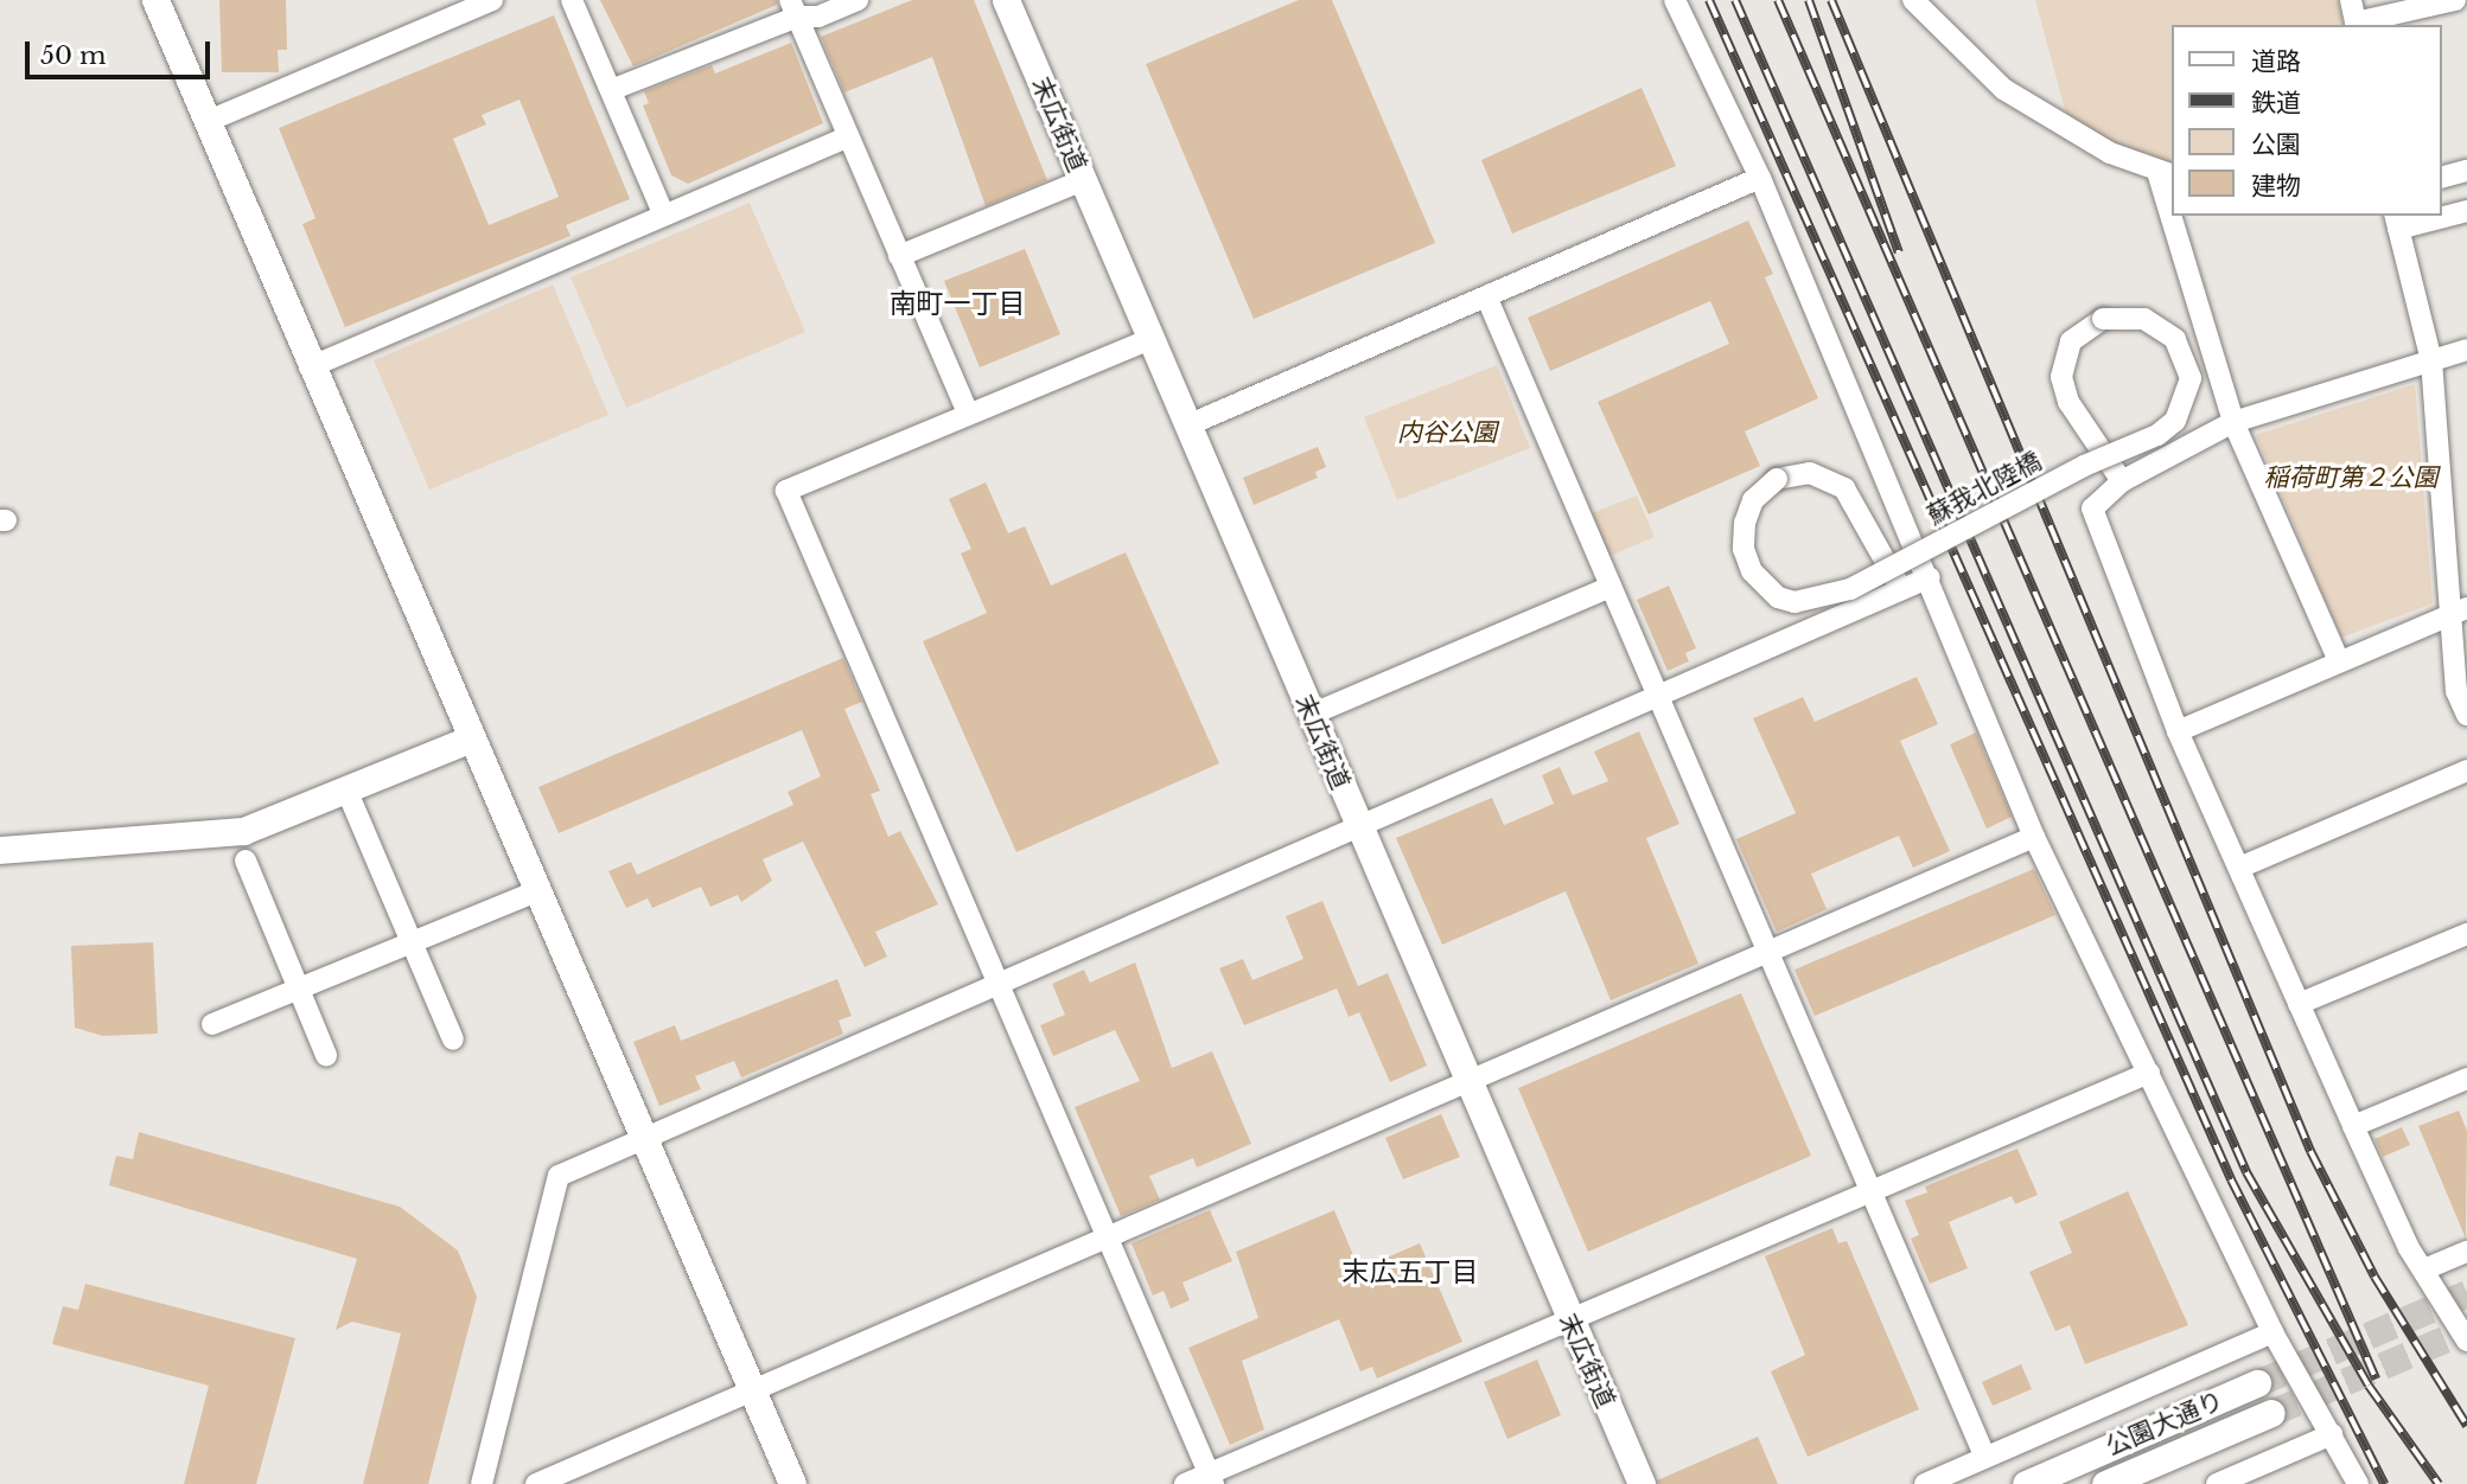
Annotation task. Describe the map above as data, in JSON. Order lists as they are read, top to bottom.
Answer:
{
  "streets": {
    "street": ["末広街道", "蘇我北陸橋", "公園大通り"]
  },
  "districts": ["南町一丁目", "末広五丁目"],
  "parks": ["内谷公園", "稲荷町第２公園"],
  "legend": [
    "道路",
    "鉄道",
    "公園",
    "建物"
  ],
  "scale_bar": "50 m"
}
